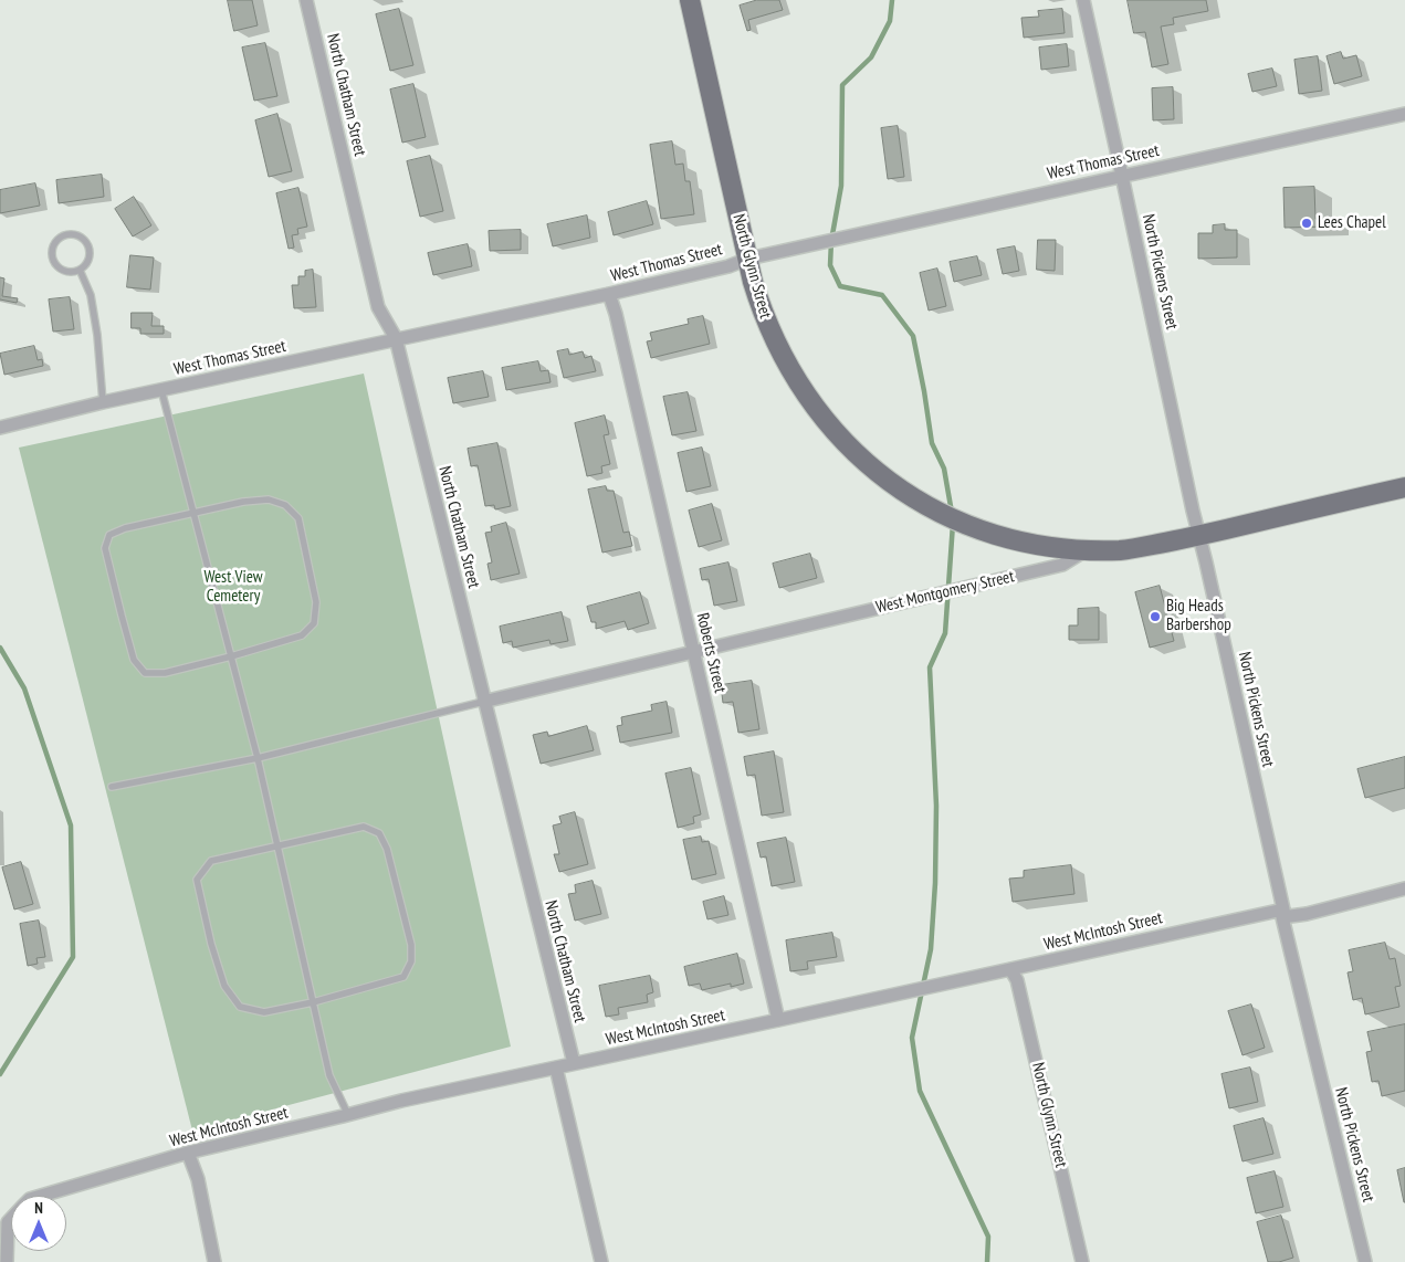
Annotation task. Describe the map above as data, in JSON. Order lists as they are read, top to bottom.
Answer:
{
  "streets": {
    "main road": ["North Glynn Street"],
    "street": [
      "North Chatham Street",
      "West Thomas Street",
      "North Pickens Street",
      "West Montgomery Street",
      "Roberts Street",
      "West McIntosh Street"
    ]
  },
  "crossings": [
    ["North Chatham Street", "West Thomas Street"],
    ["North Chatham Street", "West Montgomery Street"],
    ["North Chatham Street", "West McIntosh Street"],
    ["West Thomas Street", "North Glynn Street"],
    ["West Thomas Street", "North Pickens Street"],
    ["West Thomas Street", "Roberts Street"],
    ["North Glynn Street", "West Montgomery Street"],
    ["North Glynn Street", "West McIntosh Street"],
    ["North Pickens Street", "West McIntosh Street"],
    ["West Montgomery Street", "Roberts Street"],
    ["Roberts Street", "West McIntosh Street"]
  ],
  "parks": ["West View Cemetery"],
  "places": ["Lees Chapel", "Big Heads Barbershop"],
  "north": "top"
}
